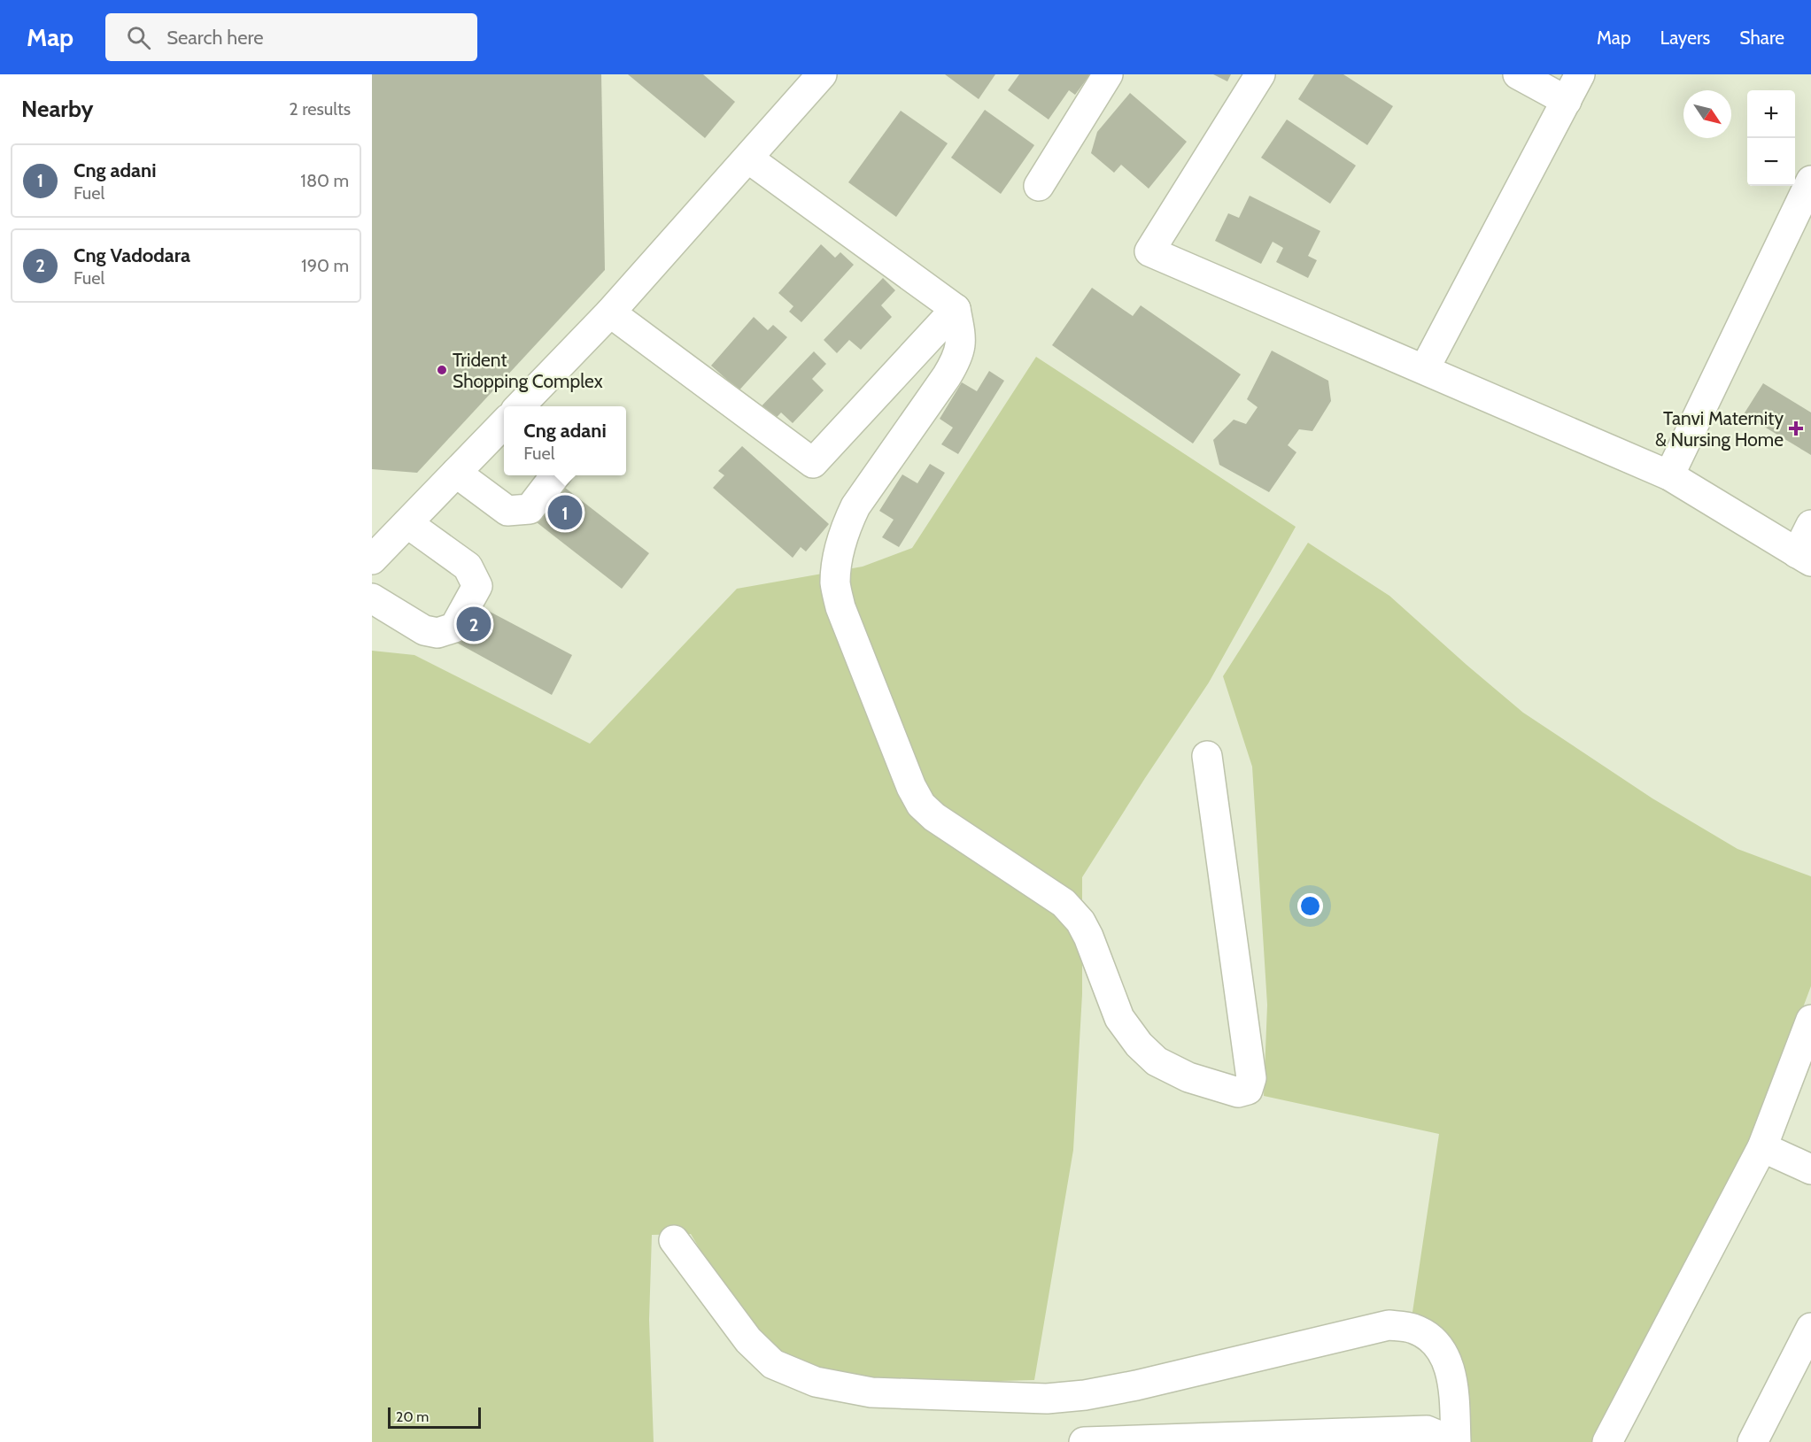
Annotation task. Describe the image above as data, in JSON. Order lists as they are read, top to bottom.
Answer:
{
  "places": {
    "other": ["Trident Shopping Complex"],
    "health": ["Tanvi Maternity & Nursing Home"]
  },
  "scale_bar": "20 m",
  "north": "bottom right",
  "page": {
    "header": "Map",
    "search": "Search here",
    "nav": ["Map", "Layers", "Share"],
    "heading": ["Nearby", "2 results"],
    "map_buttons": ["+", "−"],
    "list": [
      {
        "mark": "1",
        "name": "Cng adani",
        "note": "Fuel",
        "value": "180 m"
      },
      {
        "mark": "2",
        "name": "Cng Vadodara",
        "note": "Fuel",
        "value": "190 m"
      }
    ],
    "popup": ["Cng adani", "Fuel"],
    "pins": ["1", "2"],
    "scale": "20 m"
  }
}
